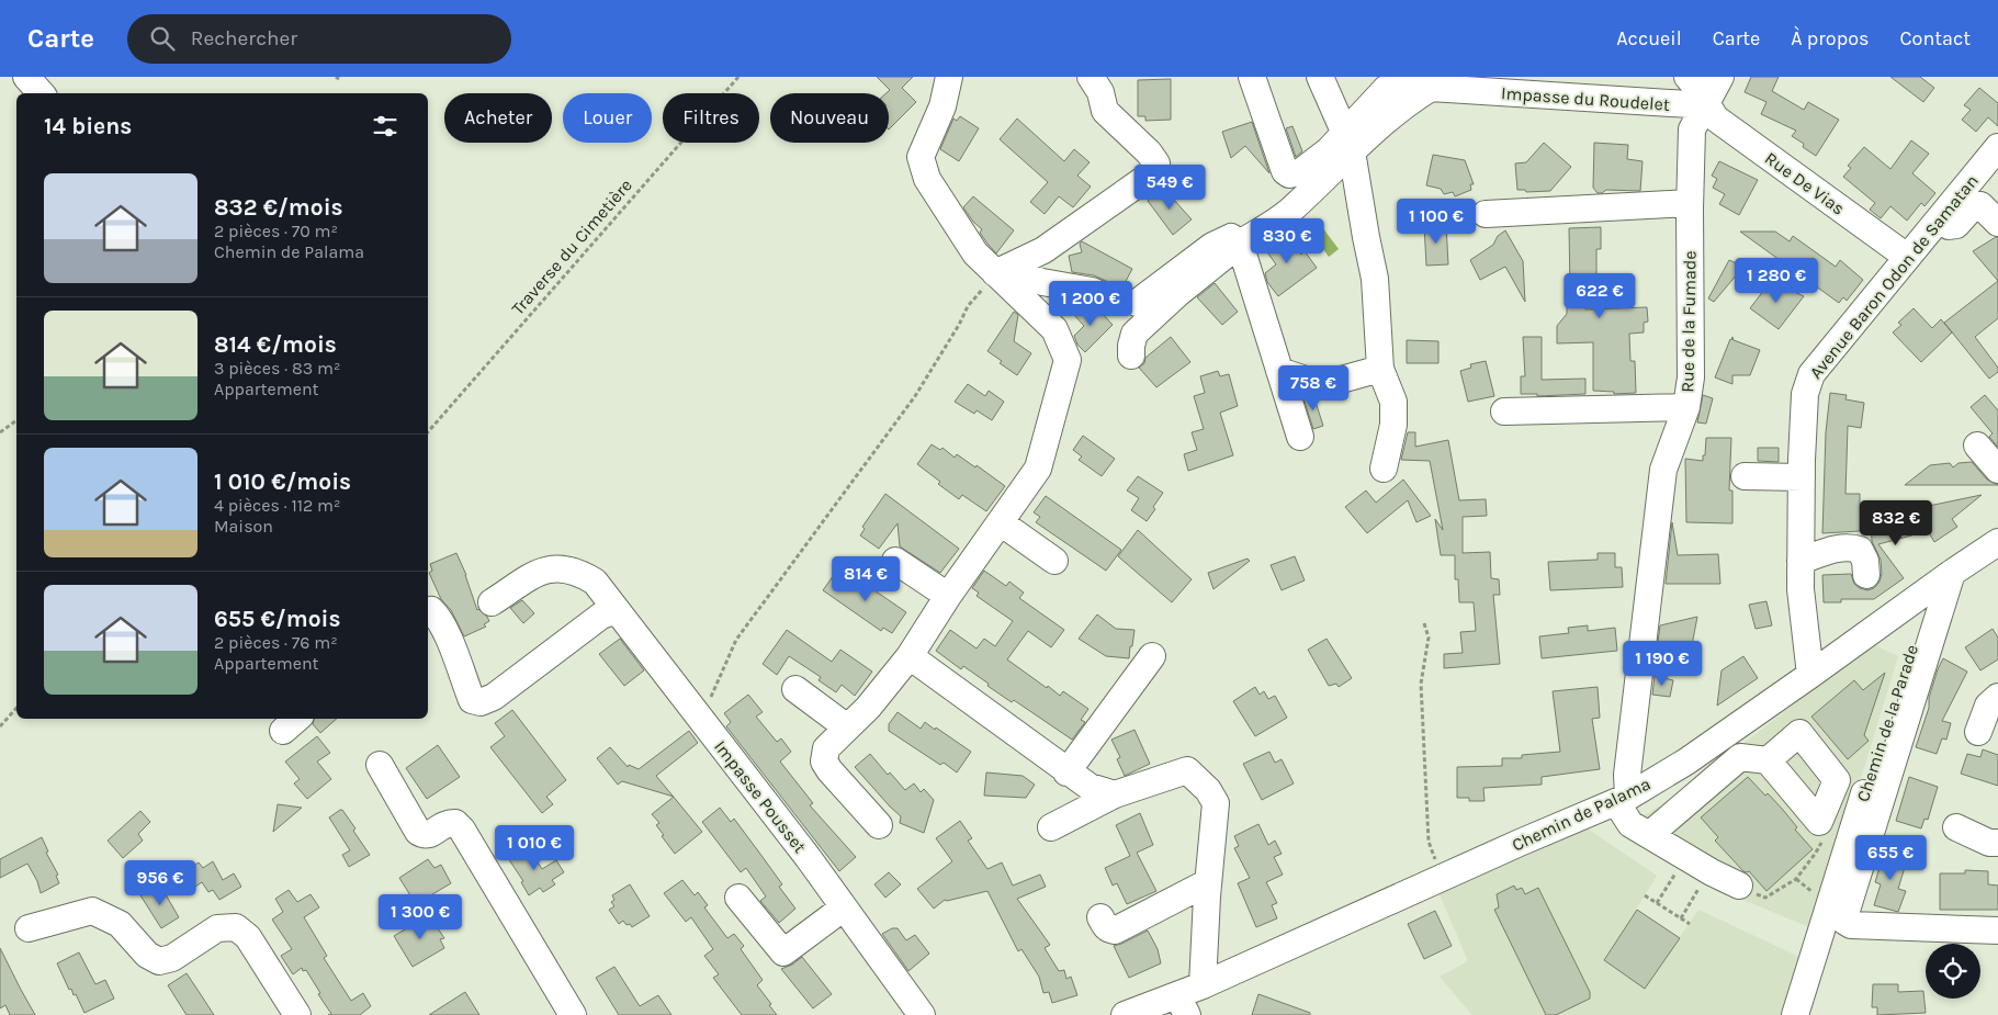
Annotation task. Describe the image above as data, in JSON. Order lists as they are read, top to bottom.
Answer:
{
  "streets": {
    "street": [
      "Impasse du Roudelet",
      "Rue De Vias",
      "Avenue Baron Odon de Samatan",
      "Rue de la Fumade",
      "Chemin de la Parade",
      "Impasse Pousset",
      "Chemin de Palama"
    ],
    "path": ["Traverse du Cimetière"]
  },
  "crossings": [
    ["Impasse du Roudelet", "Rue De Vias"],
    ["Impasse du Roudelet", "Rue de la Fumade"],
    ["Rue De Vias", "Avenue Baron Odon de Samatan"],
    ["Rue De Vias", "Rue de la Fumade"],
    ["Avenue Baron Odon de Samatan", "Chemin de Palama"],
    ["Rue de la Fumade", "Chemin de Palama"],
    ["Chemin de la Parade", "Chemin de Palama"]
  ],
  "page": {
    "header": "Carte",
    "search": "Rechercher",
    "nav": [
      "Accueil",
      "Carte",
      "À propos",
      "Contact"
    ],
    "chip": [
      "Acheter",
      "Louer",
      "Filtres",
      "Nouveau"
    ],
    "heading": "14 biens",
    "list": [
      {
        "name": "832 €/mois",
        "note": "2 pièces · 70 m² · Chemin de Palama"
      },
      {
        "name": "814 €/mois",
        "note": "3 pièces · 83 m² · Appartement"
      },
      {
        "name": "1 010 €/mois",
        "note": "4 pièces · 112 m² · Maison"
      },
      {
        "name": "655 €/mois",
        "note": "2 pièces · 76 m² · Appartement"
      }
    ],
    "price": [
      "549 €",
      "1 100 €",
      "830 €",
      "1 280 €",
      "622 €",
      "1 200 €",
      "758 €",
      "832 €",
      "814 €",
      "1 190 €",
      "1 010 €",
      "655 €",
      "956 €",
      "1 300 €"
    ]
  }
}
